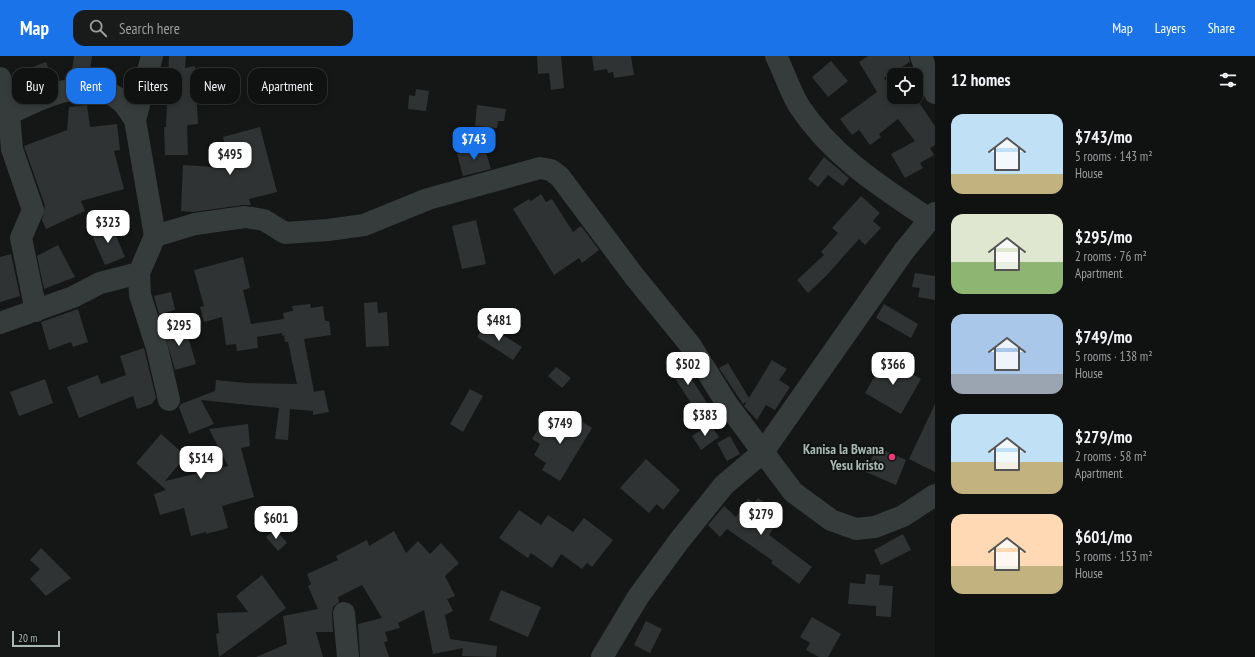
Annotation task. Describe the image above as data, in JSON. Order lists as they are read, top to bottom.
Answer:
{
  "places": ["Kanisa la Bwana Yesu kristo"],
  "scale_bar": "20 m",
  "page": {
    "header": "Map",
    "search": "Search here",
    "nav": ["Map", "Layers", "Share"],
    "heading": "12 homes",
    "chip": [
      "Buy",
      "Rent",
      "Filters",
      "New",
      "Apartment"
    ],
    "list": [
      {
        "name": "$743/mo",
        "note": "5 rooms · 143 m² · House"
      },
      {
        "name": "$295/mo",
        "note": "2 rooms · 76 m² · Apartment"
      },
      {
        "name": "$749/mo",
        "note": "5 rooms · 138 m² · House"
      },
      {
        "name": "$279/mo",
        "note": "2 rooms · 58 m² · Apartment"
      },
      {
        "name": "$601/mo",
        "note": "5 rooms · 153 m² · House"
      }
    ],
    "price": [
      "$743",
      "$495",
      "$323",
      "$481",
      "$295",
      "$502",
      "$366",
      "$383",
      "$749",
      "$514",
      "$279",
      "$601"
    ],
    "scale": "20 m"
  }
}
